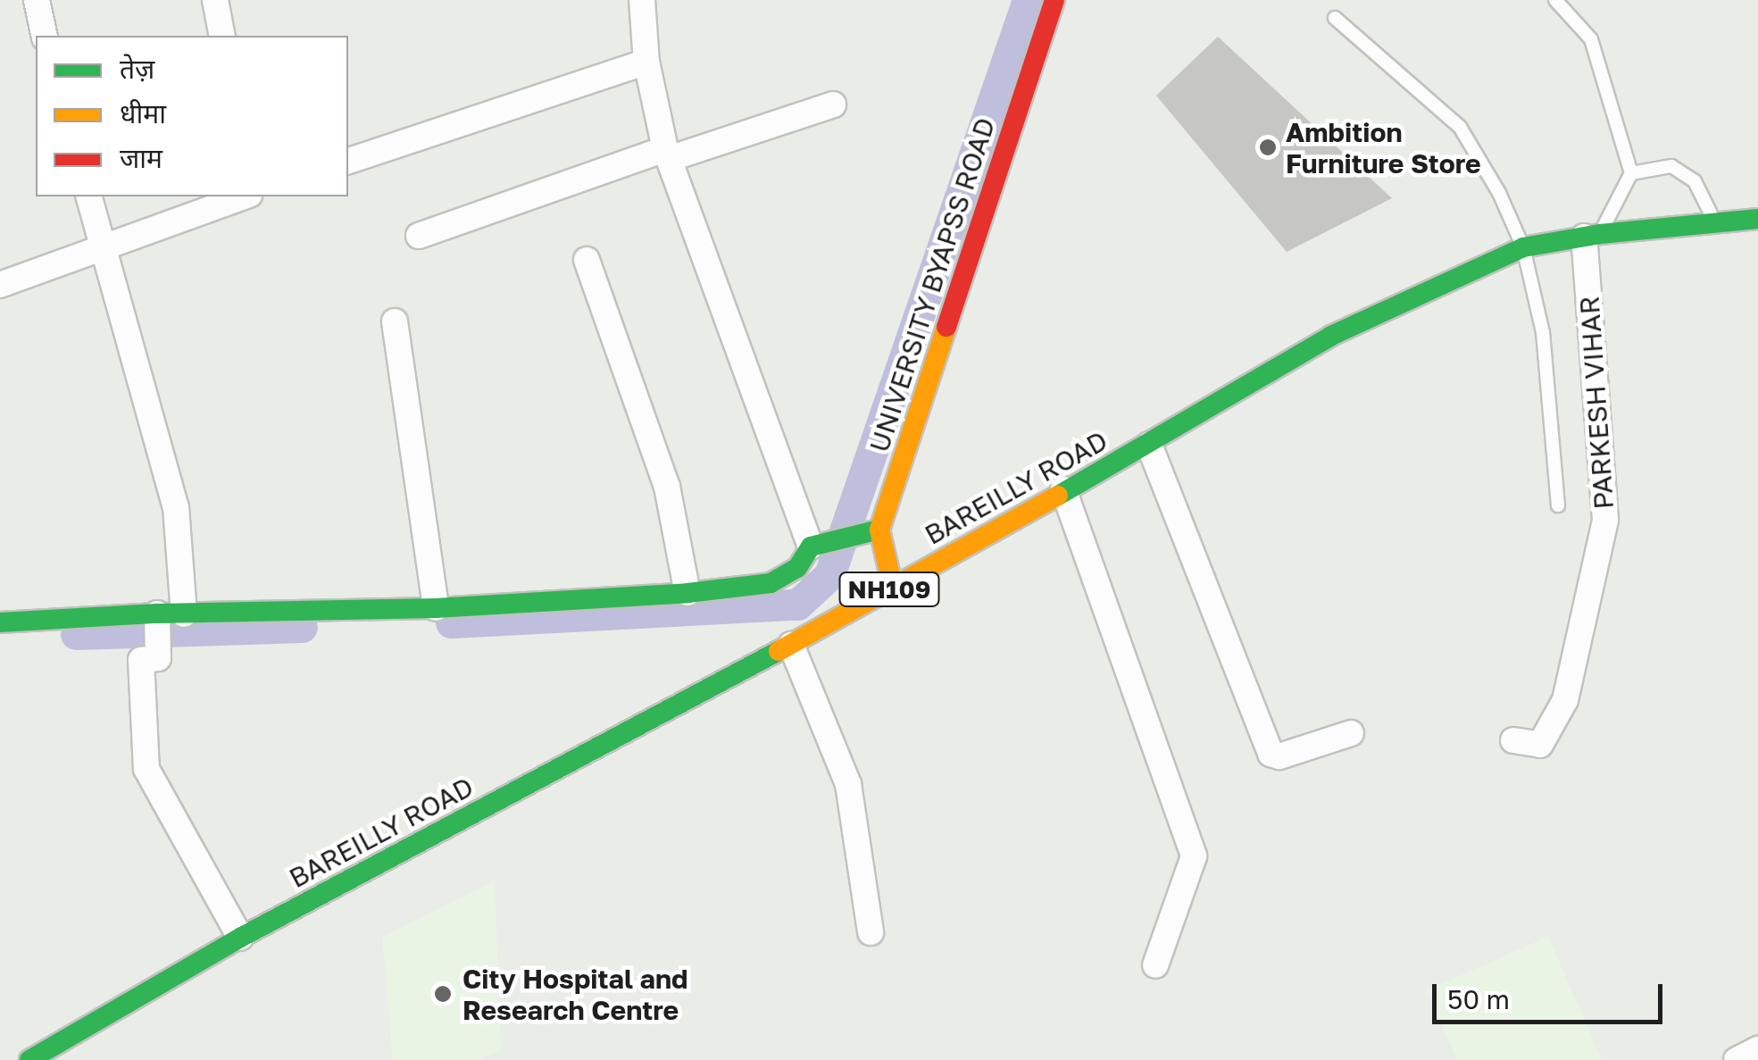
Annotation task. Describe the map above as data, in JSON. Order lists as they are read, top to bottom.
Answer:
{
  "streets": {
    "main road": ["UNIVERSITY BYAPSS ROAD", "BAREILLY ROAD", "NH109"],
    "street": ["PARKESH VIHAR"]
  },
  "crossings": [
    ["PARKESH VIHAR", "BAREILLY ROAD"]
  ],
  "places": ["Ambition Furniture Store", "City Hospital and Research Centre"],
  "legend": ["तेज़", "धीमा", "जाम"],
  "scale_bar": "50 m"
}
